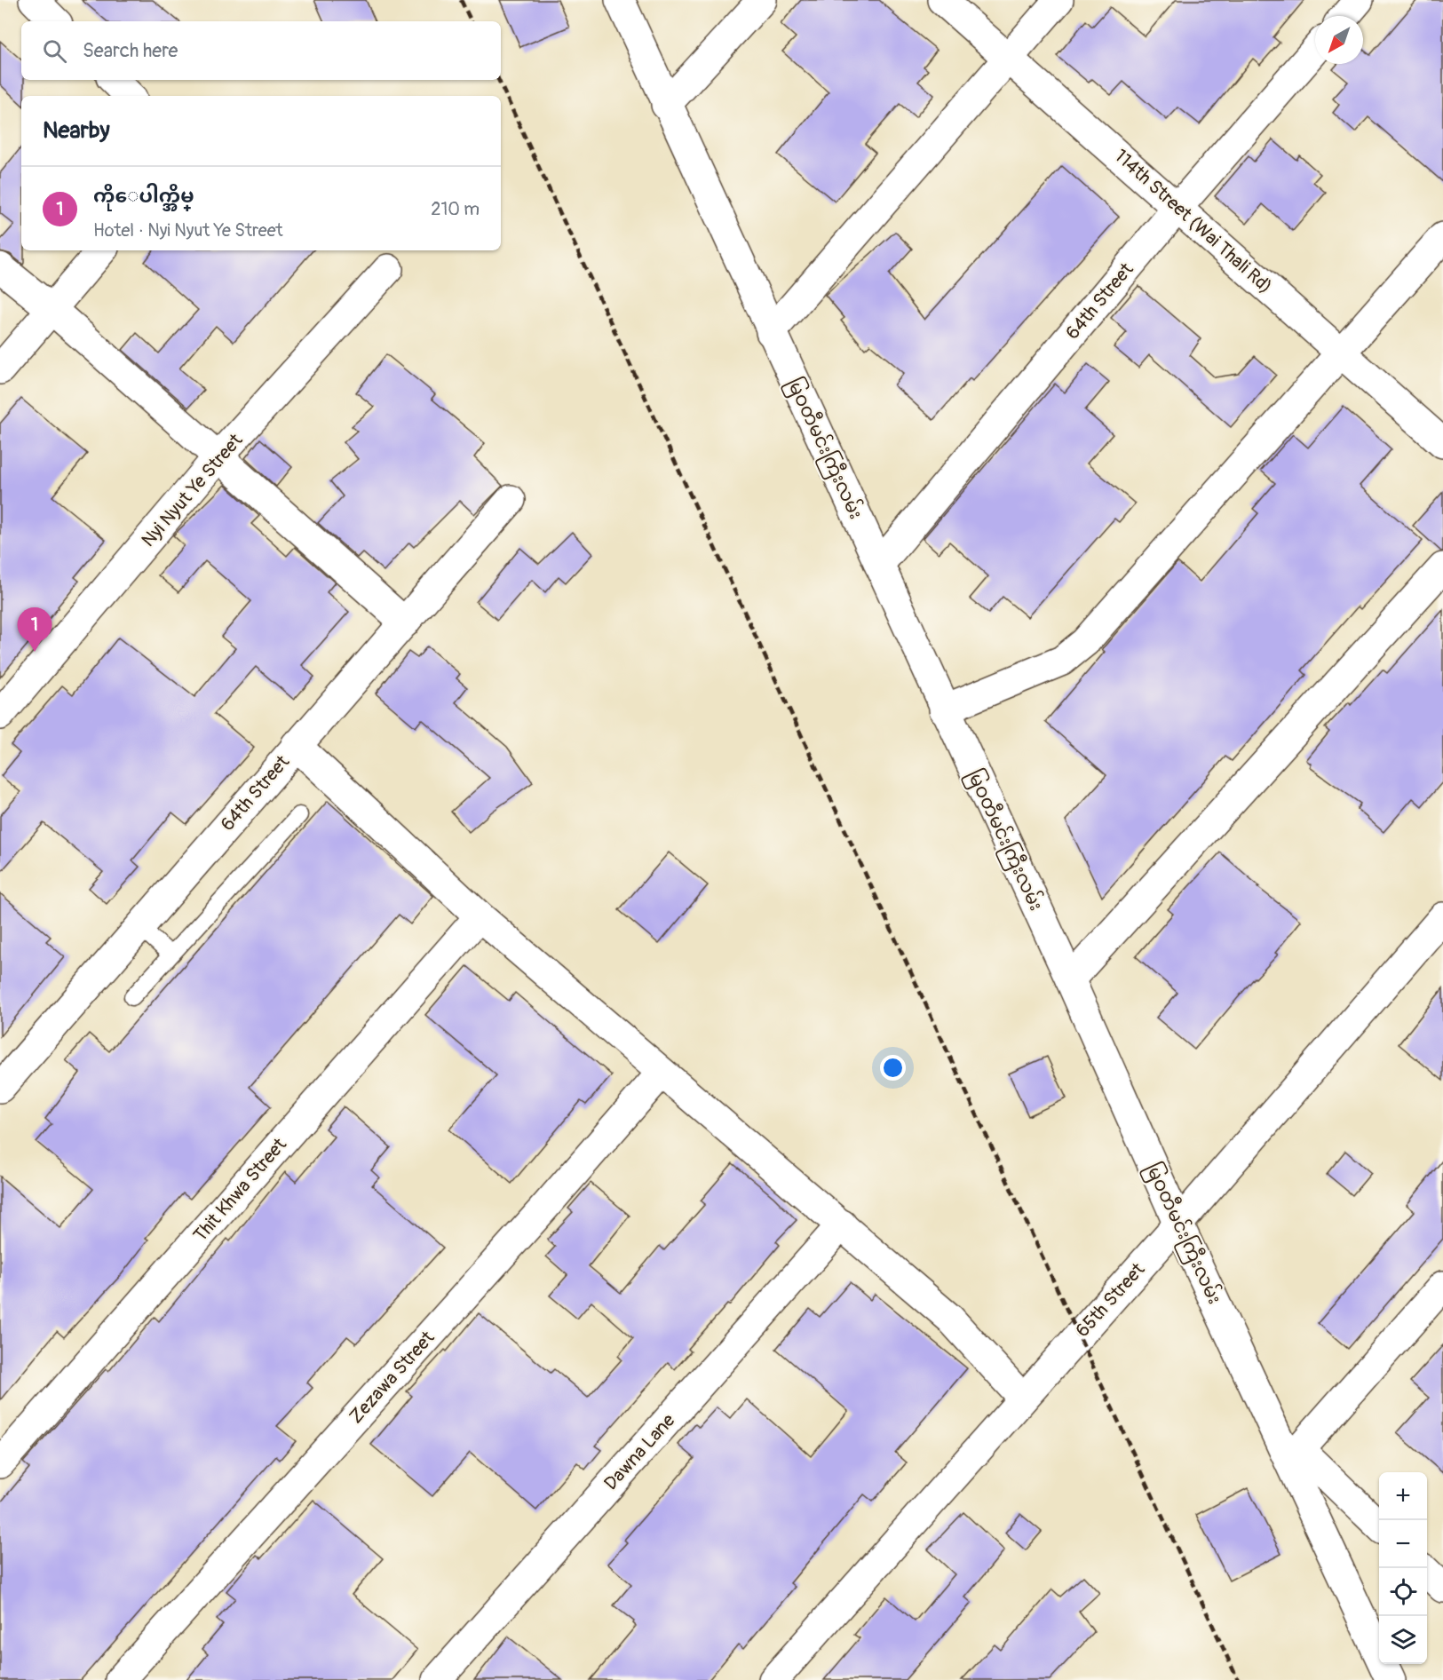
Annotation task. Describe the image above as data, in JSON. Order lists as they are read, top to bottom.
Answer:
{
  "streets": {
    "street": [
      "114th Street (Wai Thali Rd)",
      "64th Street",
      "မြဝတီမင်းကြီးလမ်း",
      "Nyi Nyut Ye Street",
      "Thit Khwa Street",
      "65th Street",
      "Zezawa Street",
      "Dawna Lane"
    ]
  },
  "crossings": [
    ["114th Street (Wai Thali Rd)", "64th Street"],
    ["64th Street", "မြဝတီမင်းကြီးလမ်း"],
    ["မြဝတီမင်းကြီးလမ်း", "65th Street"]
  ],
  "north": "bottom left",
  "page": {
    "search": "Search here",
    "heading": "Nearby",
    "list": [
      {
        "mark": "1",
        "name": "ကိုေပါက္အိမ္",
        "note": "Hotel · Nyi Nyut Ye Street",
        "value": "210 m"
      }
    ],
    "pins": "1",
    "map_buttons": ["+", "−"]
  }
}
